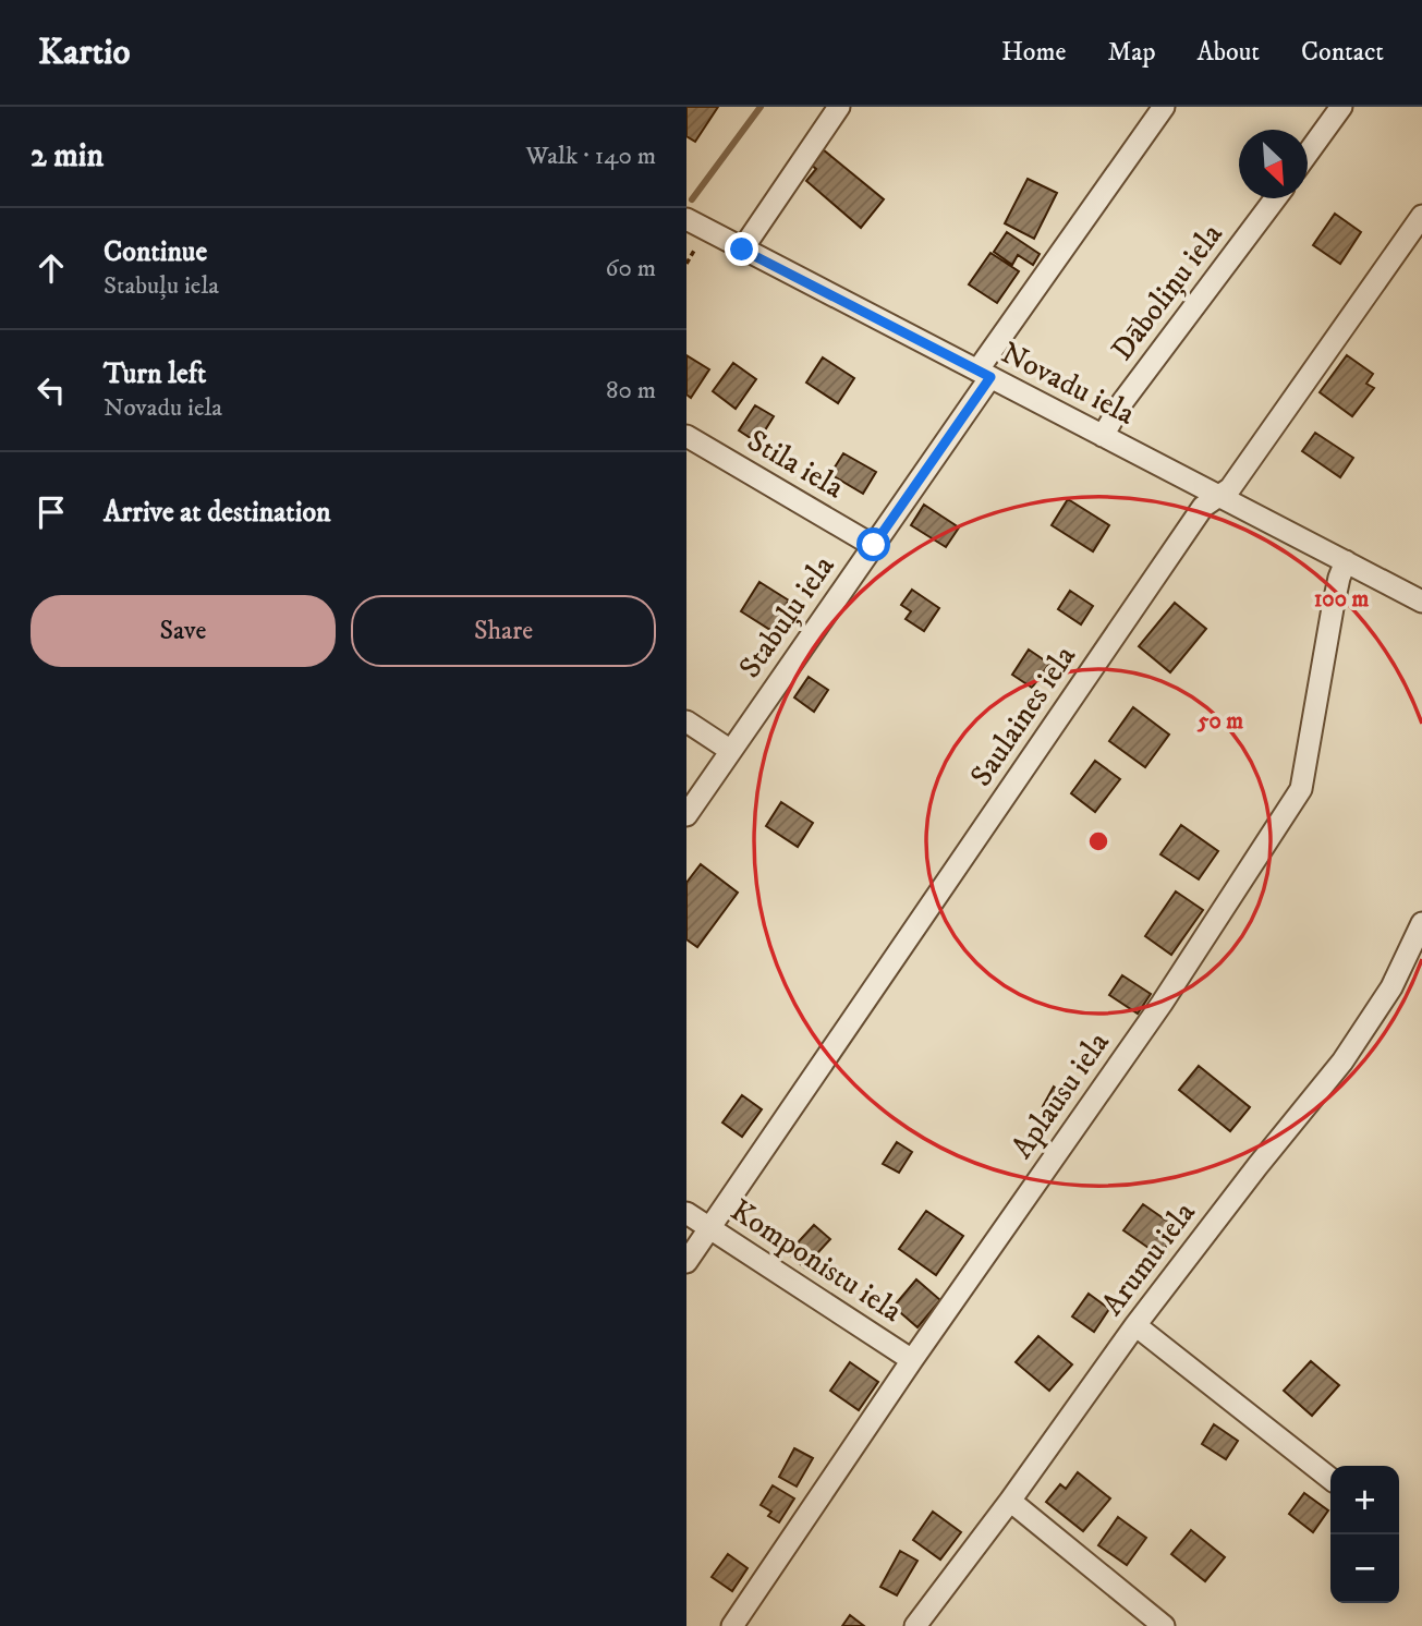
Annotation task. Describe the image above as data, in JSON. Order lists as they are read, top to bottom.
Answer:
{
  "streets": {
    "street": [
      "Dāboliņu iela",
      "Novadu iela",
      "Stila iela",
      "Stabuļu iela",
      "Saulaines iela",
      "Aplausu iela",
      "Arumu iela",
      "Komponistu iela"
    ]
  },
  "crossings": [
    ["Dāboliņu iela", "Novadu iela"],
    ["Novadu iela", "Stabuļu iela"],
    ["Novadu iela", "Saulaines iela"],
    ["Novadu iela", "Aplausu iela"],
    ["Stila iela", "Stabuļu iela"],
    ["Saulaines iela", "Komponistu iela"],
    ["Aplausu iela", "Komponistu iela"]
  ],
  "north": "bottom right",
  "page": {
    "header": "Kartio",
    "nav": [
      "Home",
      "Map",
      "About",
      "Contact"
    ],
    "heading": ["2 min", "Walk · 140 m"],
    "list": [
      ["Continue", "Stabuļu iela", "60 m"],
      ["Turn left", "Novadu iela", "80 m"],
      "Arrive at destination"
    ],
    "buttons": ["Save", "Share"],
    "map_buttons": ["+", "−"]
  },
  "rings": ["100 m", "50 m"]
}
